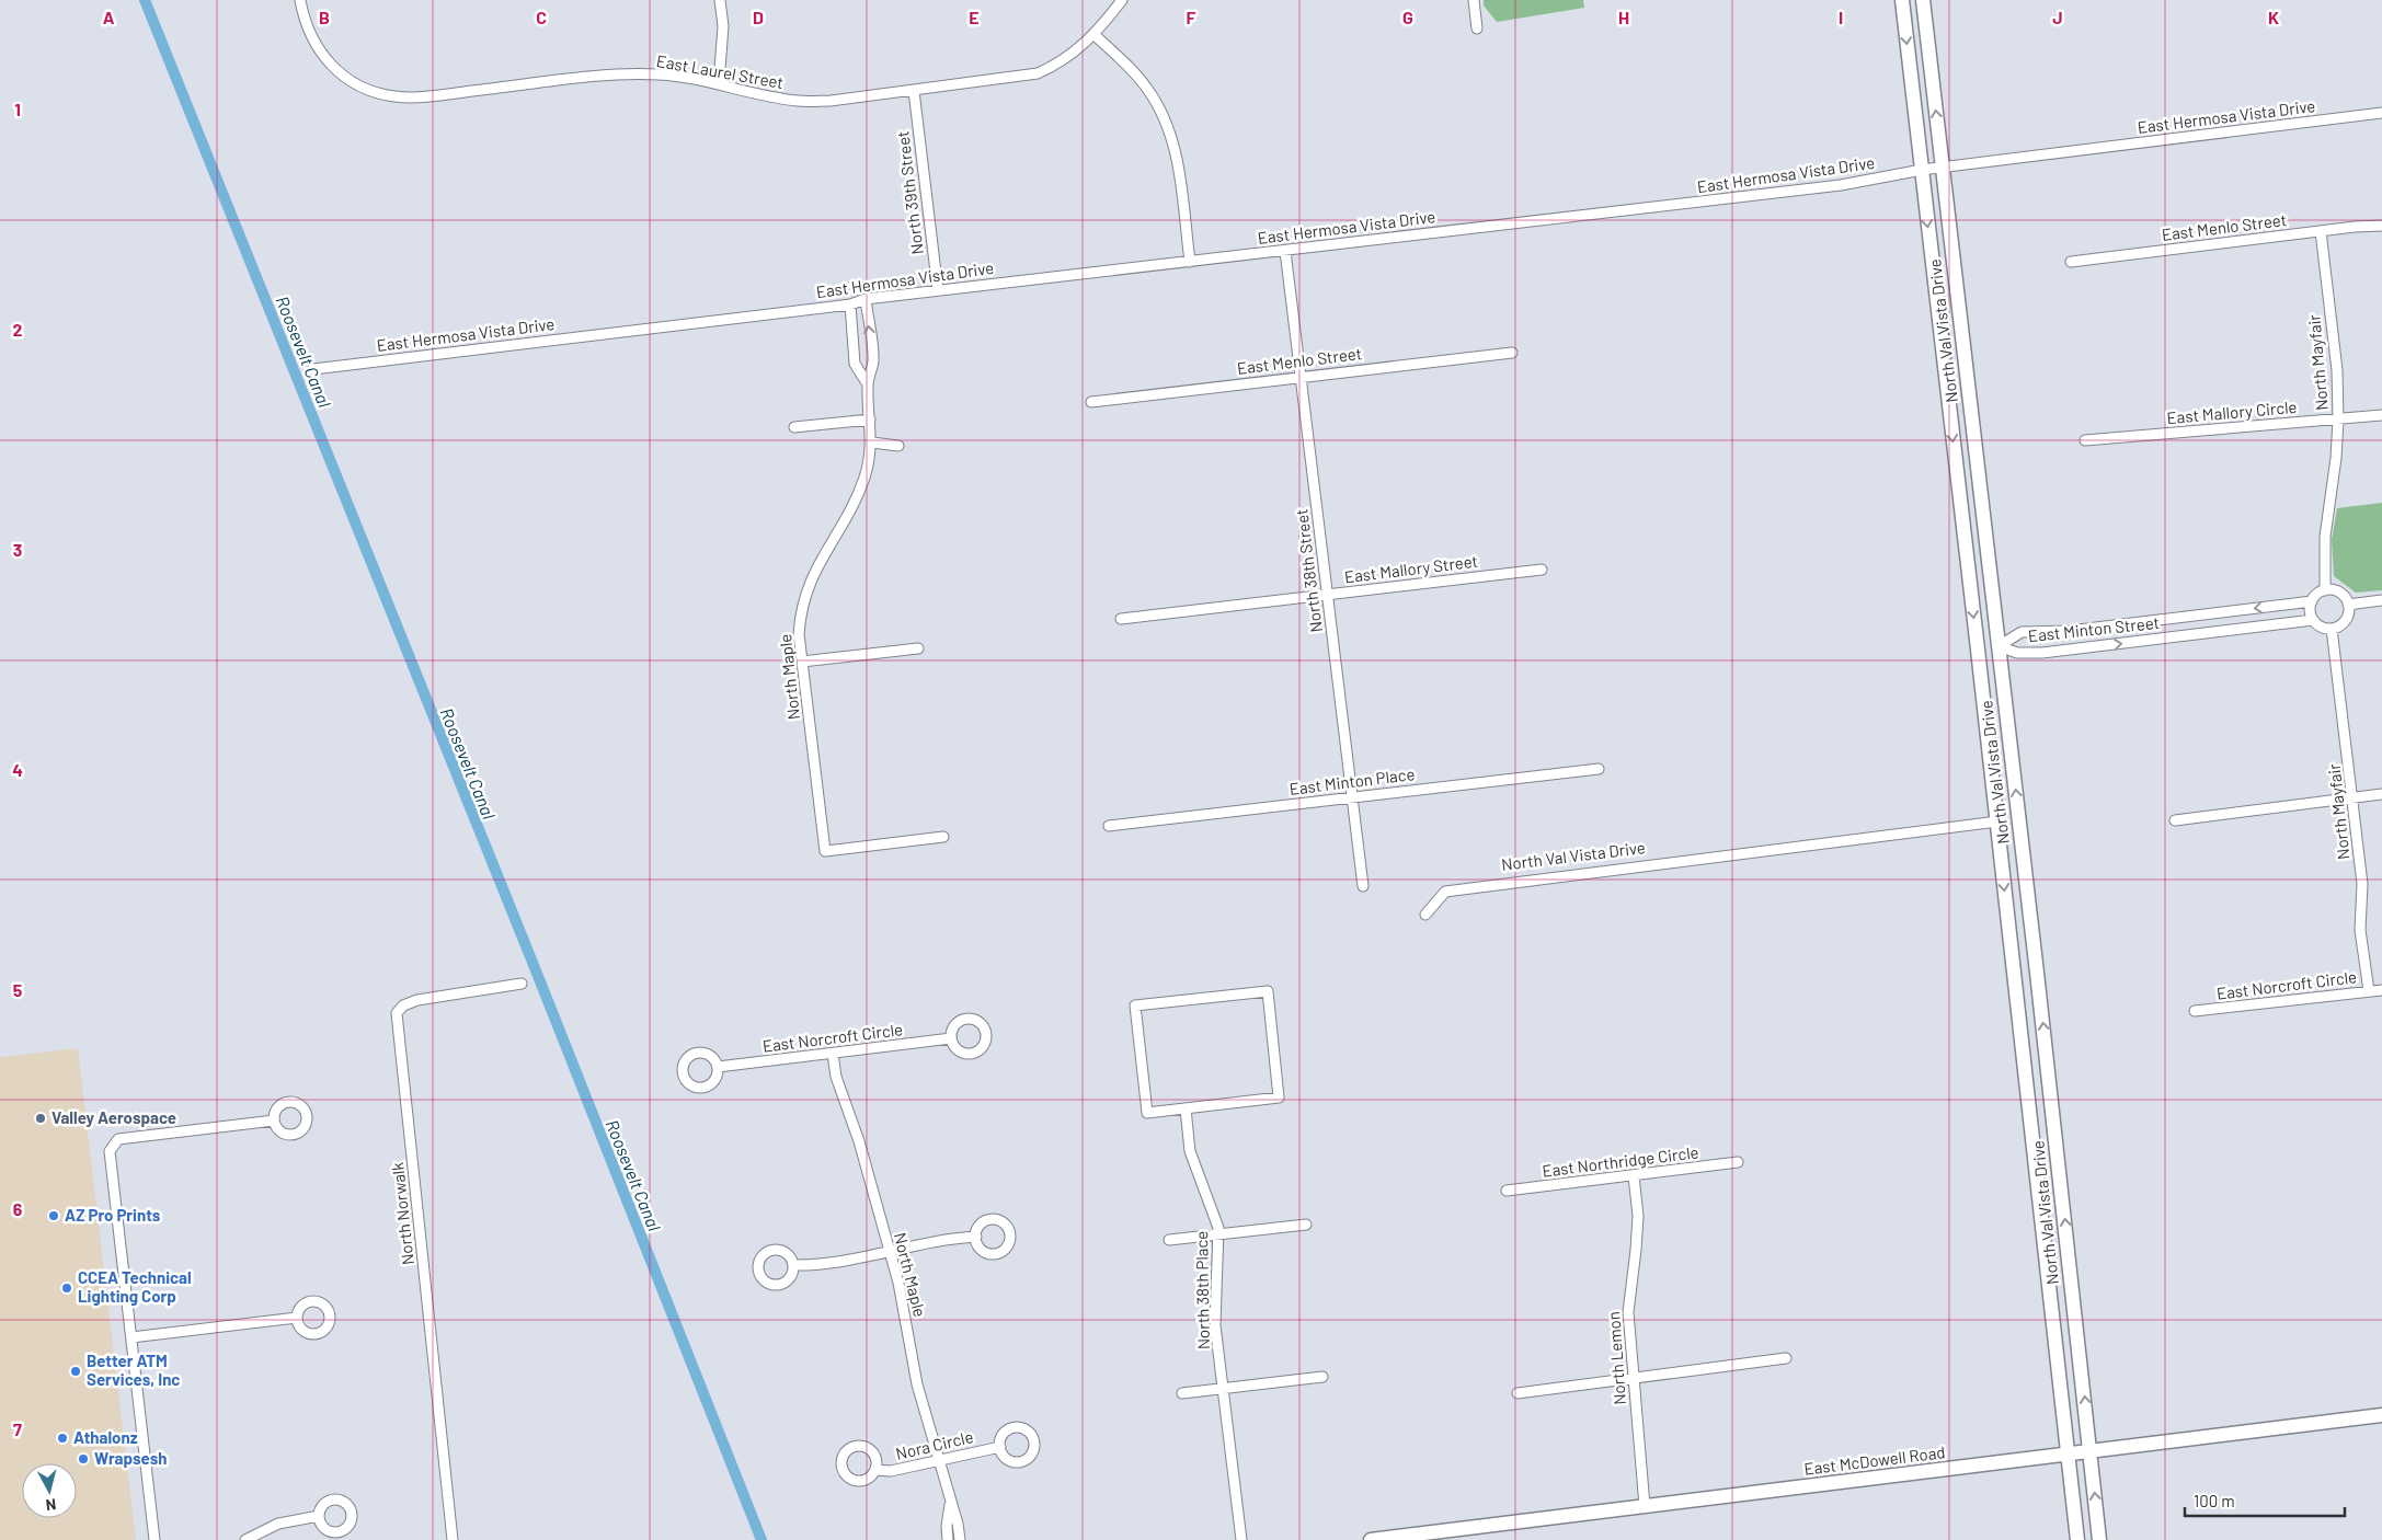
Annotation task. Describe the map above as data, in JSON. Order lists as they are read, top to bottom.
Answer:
{
  "streets": {
    "main road": ["North Val Vista Drive", "East McDowell Road"],
    "street": [
      "East Laurel Street",
      "East Hermosa Vista Drive",
      "North 39th Street",
      "East Menlo Street",
      "North Mayfair",
      "East Mallory Circle",
      "East Mallory Street",
      "North 38th Street",
      "East Minton Street",
      "North Maple",
      "East Minton Place",
      "East Norcroft Circle",
      "East Northridge Circle",
      "North Norwalk",
      "North 38th Place",
      "North Lemon",
      "Nora Circle"
    ]
  },
  "crossings": [
    ["East Laurel Street", "North 39th Street"],
    ["East Hermosa Vista Drive", "North 39th Street"],
    ["East Hermosa Vista Drive", "North Val Vista Drive"],
    ["East Hermosa Vista Drive", "North 38th Street"],
    ["East Hermosa Vista Drive", "North Maple"],
    ["East Menlo Street", "North Mayfair"],
    ["East Menlo Street", "North 38th Street"],
    ["North Val Vista Drive", "East Minton Street"],
    ["North Val Vista Drive", "East McDowell Road"],
    ["North Mayfair", "East Mallory Circle"],
    ["North Mayfair", "East Minton Street"],
    ["North Mayfair", "East Norcroft Circle"],
    ["East Mallory Street", "North 38th Street"],
    ["North 38th Street", "East Minton Place"],
    ["North Maple", "East Norcroft Circle"],
    ["North Maple", "Nora Circle"],
    ["East Northridge Circle", "North Lemon"],
    ["North Lemon", "East McDowell Road"]
  ],
  "water": ["Roosevelt Canal"],
  "places": [
    "Valley Aerospace",
    "AZ Pro Prints",
    "CCEA Technical Lighting Corp",
    "Better ATM Services, Inc",
    "Athalonz",
    "Wrapsesh"
  ],
  "scale_bar": "100 m",
  "north": "bottom",
  "grid": {
    "columns": [
      "A",
      "B",
      "C",
      "D",
      "E",
      "F",
      "G",
      "H",
      "I",
      "J",
      "K"
    ],
    "rows": [
      "1",
      "2",
      "3",
      "4",
      "5",
      "6",
      "7"
    ]
  }
}
